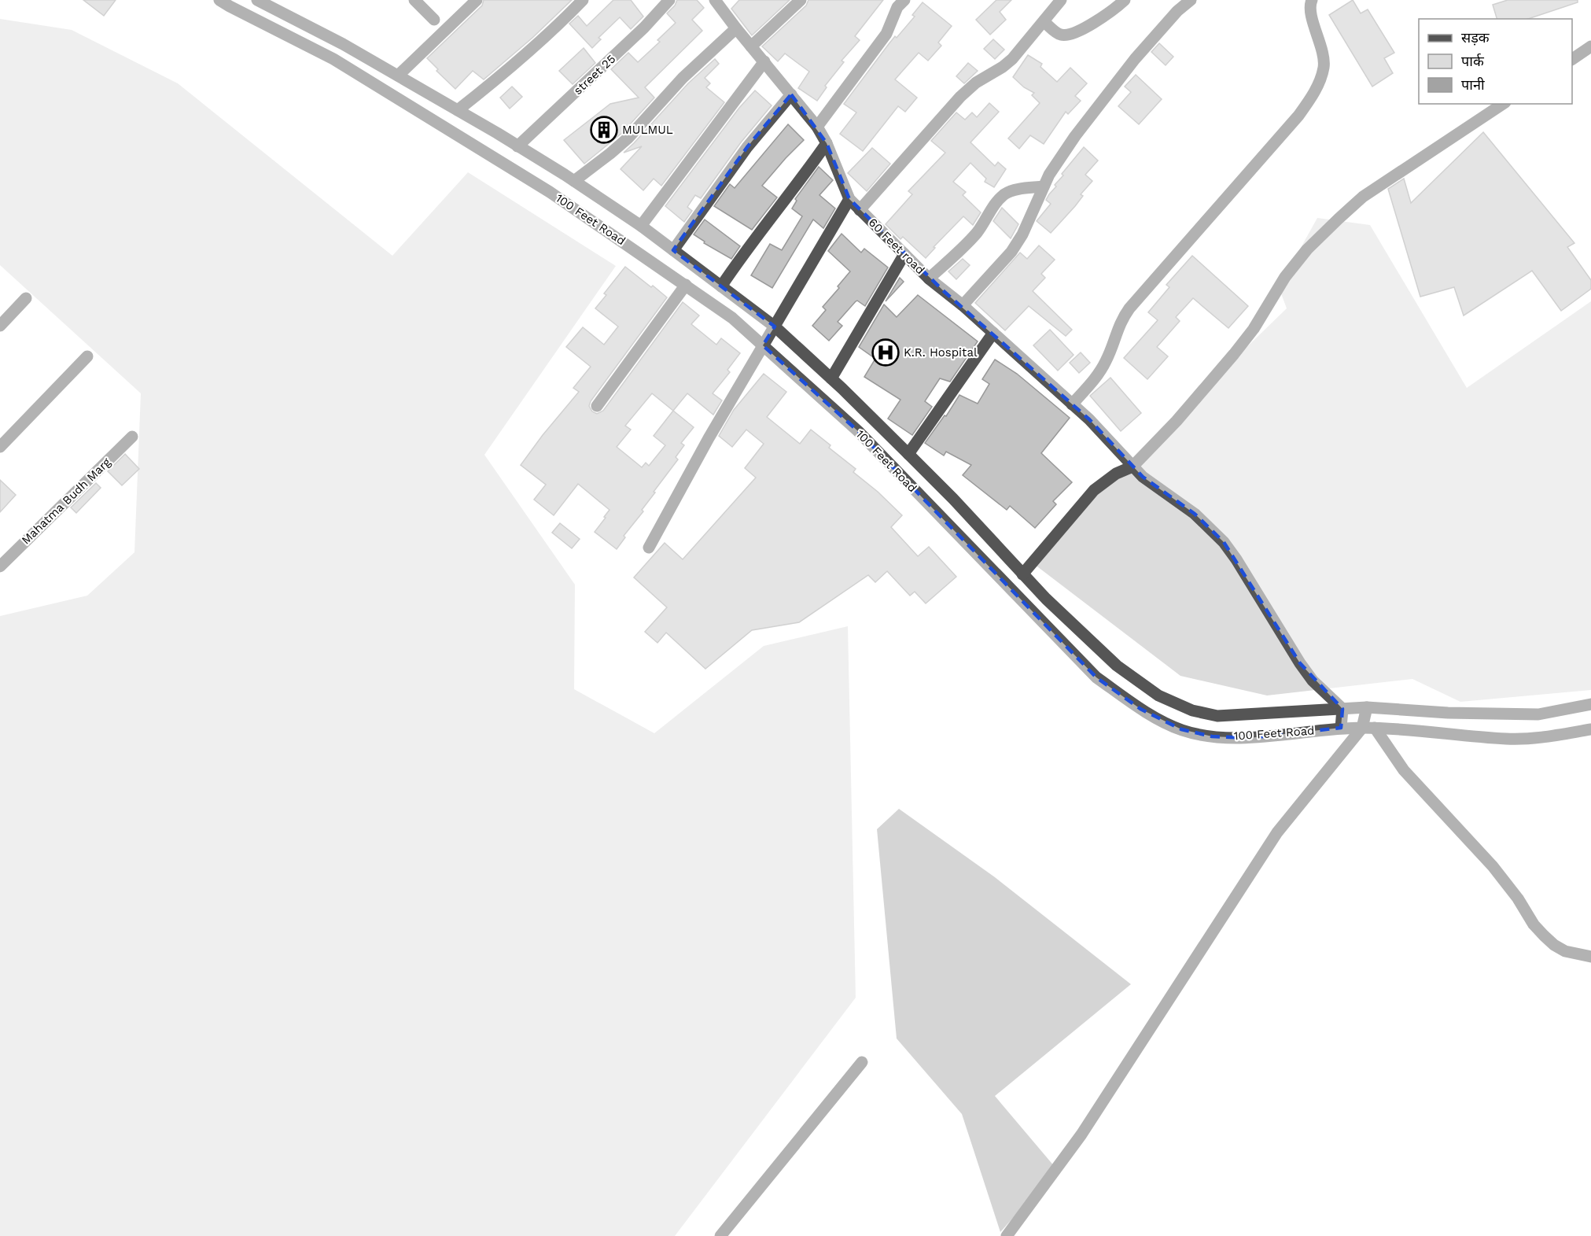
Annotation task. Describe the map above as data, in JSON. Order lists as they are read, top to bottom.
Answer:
{
  "streets": {
    "street": [
      "street 25",
      "100 Feet Road",
      "60 Feet road",
      "Mahatma Budh Marg"
    ]
  },
  "crossings": [
    ["street 25", "100 Feet Road"],
    ["100 Feet Road", "60 Feet road"]
  ],
  "places": {
    "building": ["MULMUL"],
    "hospital": ["K.R. Hospital"]
  },
  "legend": ["सड़क", "पार्क", "पानी"]
}
